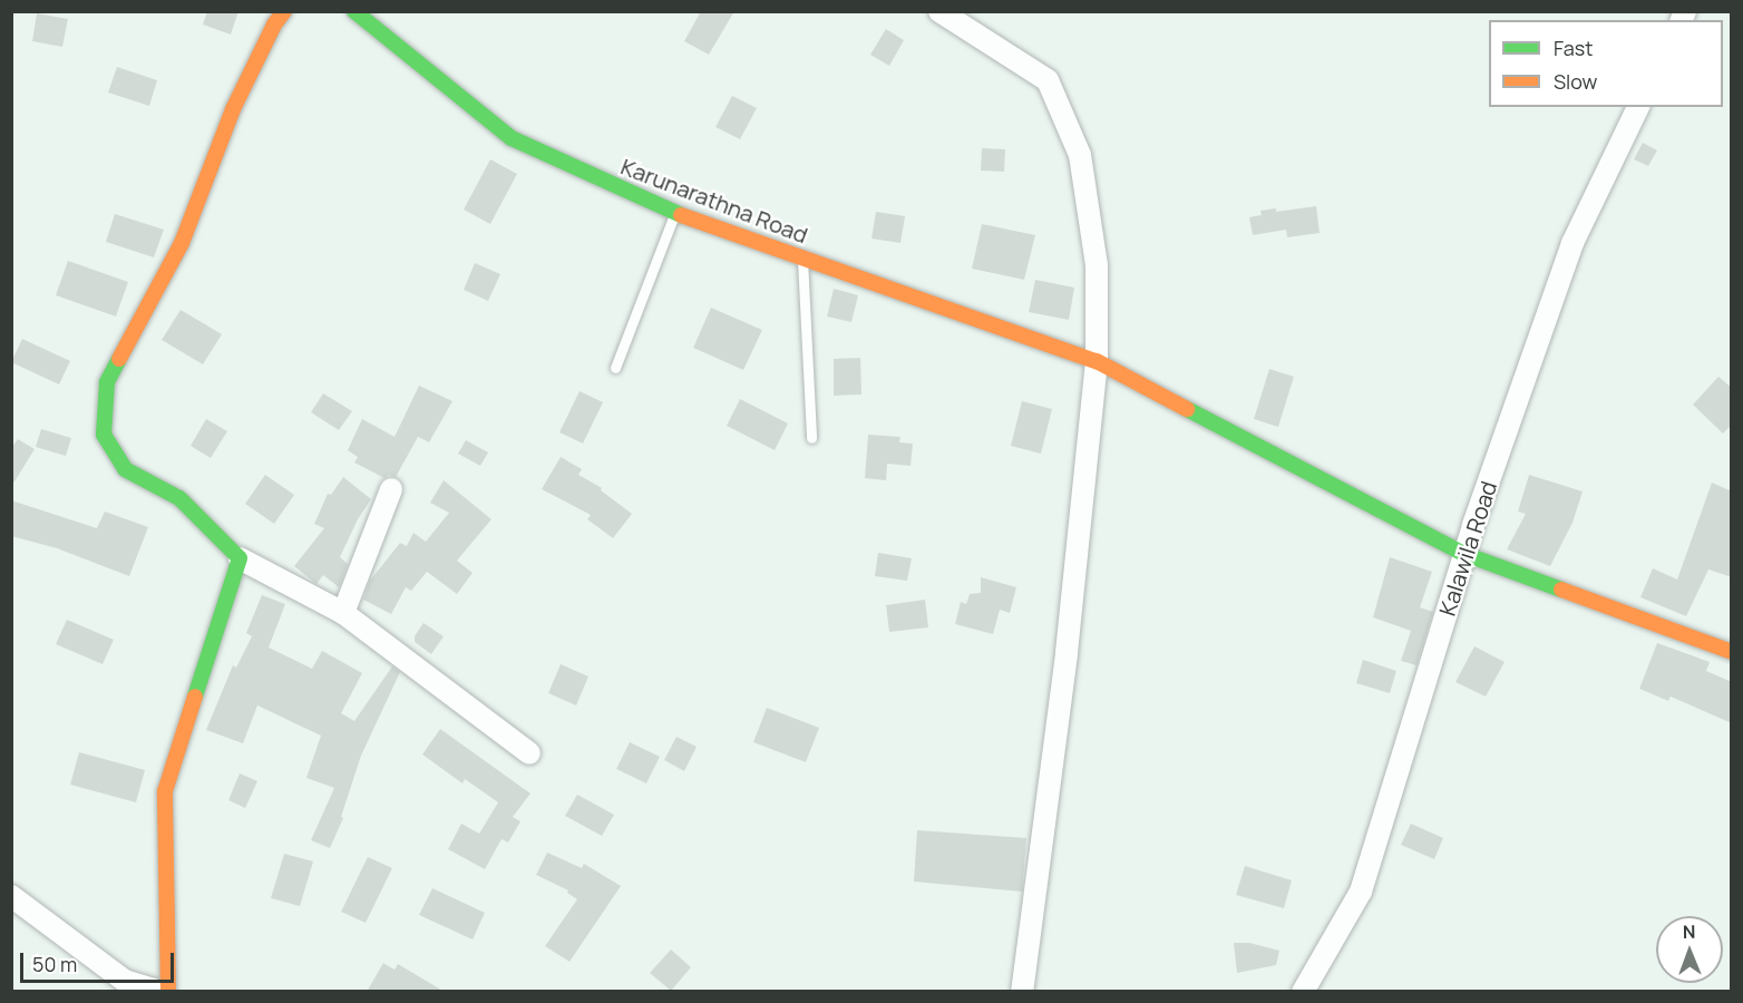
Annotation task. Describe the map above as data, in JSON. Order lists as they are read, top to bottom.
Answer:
{
  "streets": {
    "street": ["Karunarathna Road", "Kalawila Road"]
  },
  "crossings": [
    ["Karunarathna Road", "Kalawila Road"]
  ],
  "legend": ["Fast", "Slow"],
  "scale_bar": "50 m",
  "north": "top"
}
